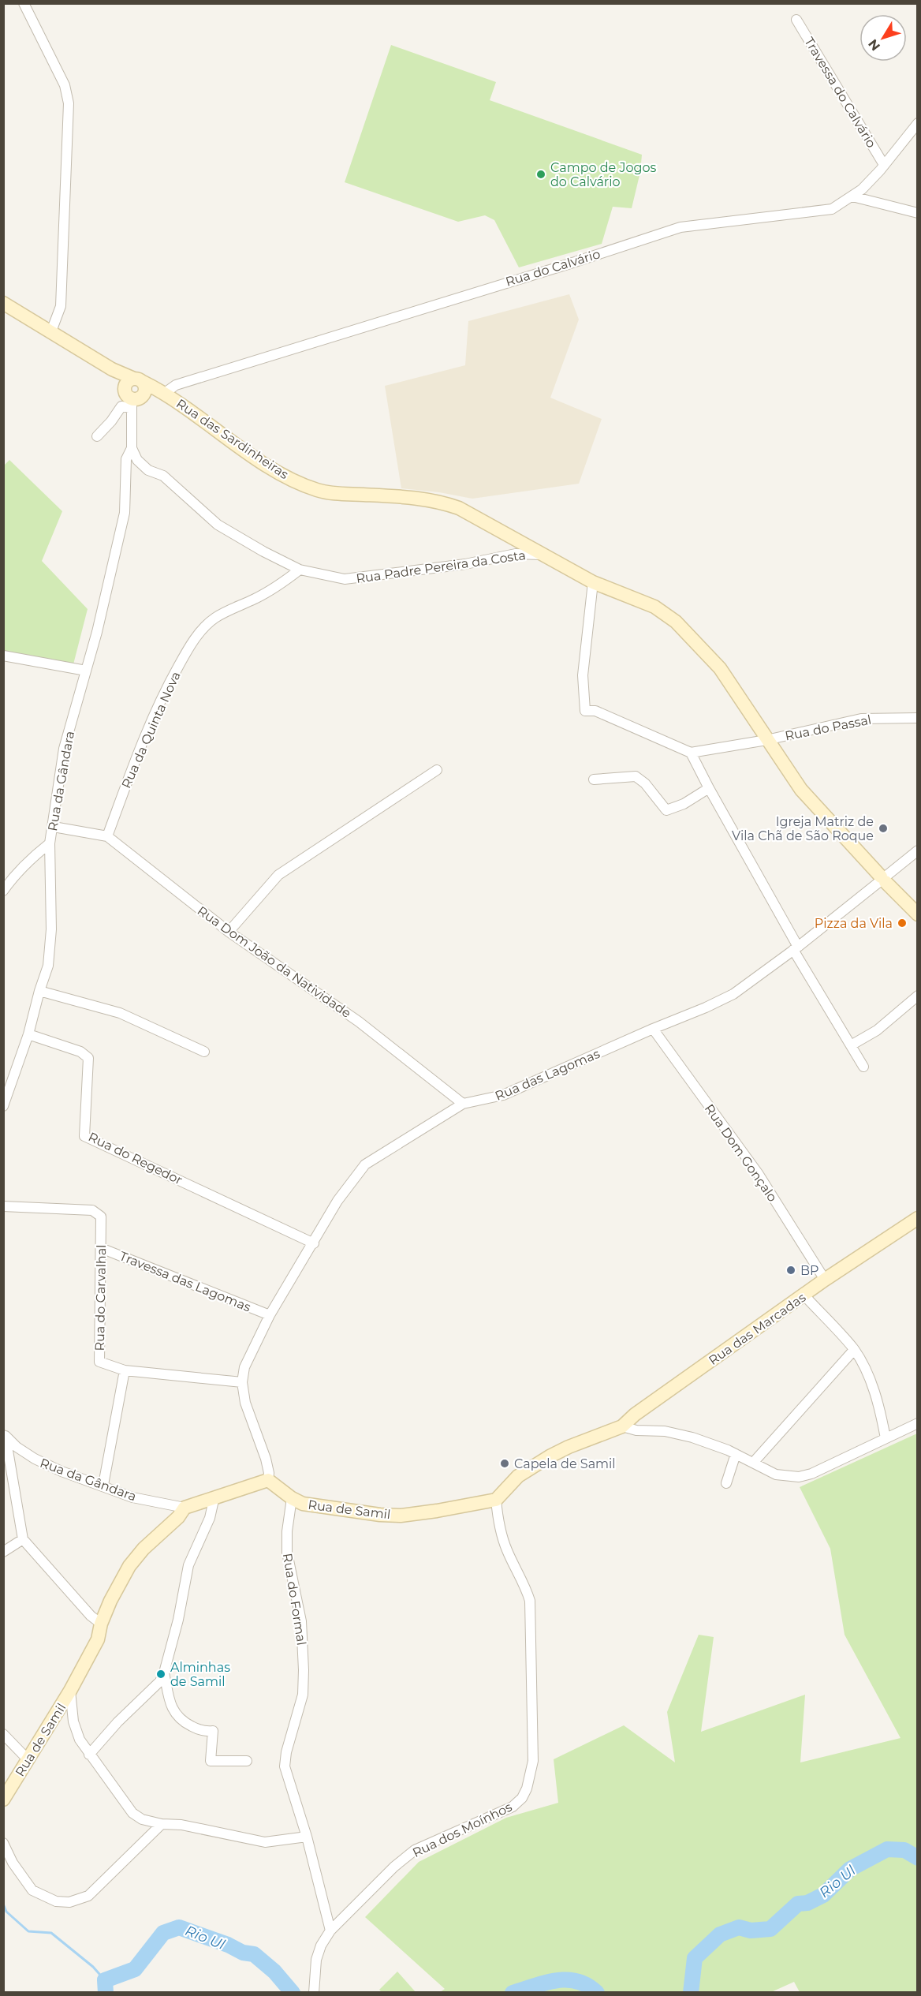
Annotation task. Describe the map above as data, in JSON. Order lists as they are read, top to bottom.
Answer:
{
  "streets": {
    "street": [
      "Travessa do Calvário",
      "Rua do Calvário",
      "Rua das Sardinheiras",
      "Rua Padre Pereira da Costa",
      "Rua do Passal",
      "Rua da Quinta Nova",
      "Rua da Gândara",
      "Rua Dom João da Natividade",
      "Rua das Lagomas",
      "Rua Dom Gonçalo",
      "Rua do Regedor",
      "Travessa das Lagomas",
      "Rua do Carvalhal",
      "Rua das Marcadas",
      "Rua de Samil",
      "Rua do Formal",
      "Rua dos Moínhos"
    ]
  },
  "crossings": [
    ["Travessa do Calvário", "Rua do Calvário"],
    ["Rua do Calvário", "Rua das Sardinheiras"],
    ["Rua das Sardinheiras", "Rua Padre Pereira da Costa"],
    ["Rua Padre Pereira da Costa", "Rua do Passal"],
    ["Rua Padre Pereira da Costa", "Rua da Quinta Nova"],
    ["Rua Padre Pereira da Costa", "Rua da Gândara"],
    ["Rua Padre Pereira da Costa", "Rua das Lagomas"],
    ["Rua da Quinta Nova", "Rua Dom João da Natividade"],
    ["Rua da Gândara", "Rua Dom João da Natividade"],
    ["Rua da Gândara", "Rua do Regedor"],
    ["Rua da Gândara", "Rua de Samil"],
    ["Rua Dom João da Natividade", "Rua das Lagomas"],
    ["Rua das Lagomas", "Rua Dom Gonçalo"],
    ["Rua das Lagomas", "Rua do Regedor"],
    ["Rua das Lagomas", "Travessa das Lagomas"],
    ["Rua das Lagomas", "Rua do Carvalhal"],
    ["Rua das Lagomas", "Rua de Samil"],
    ["Rua Dom Gonçalo", "Rua das Marcadas"],
    ["Travessa das Lagomas", "Rua do Carvalhal"],
    ["Rua de Samil", "Rua do Formal"],
    ["Rua de Samil", "Rua dos Moínhos"],
    ["Rua do Formal", "Rua dos Moínhos"]
  ],
  "water": ["Rio Ul"],
  "places": [
    "Campo de Jogos do Calvário",
    "Igreja Matriz de Vila Chã de São Roque",
    "Pizza da Vila",
    "BP",
    "Capela de Samil",
    "Alminhas de Samil"
  ],
  "north": "bottom left"
}
